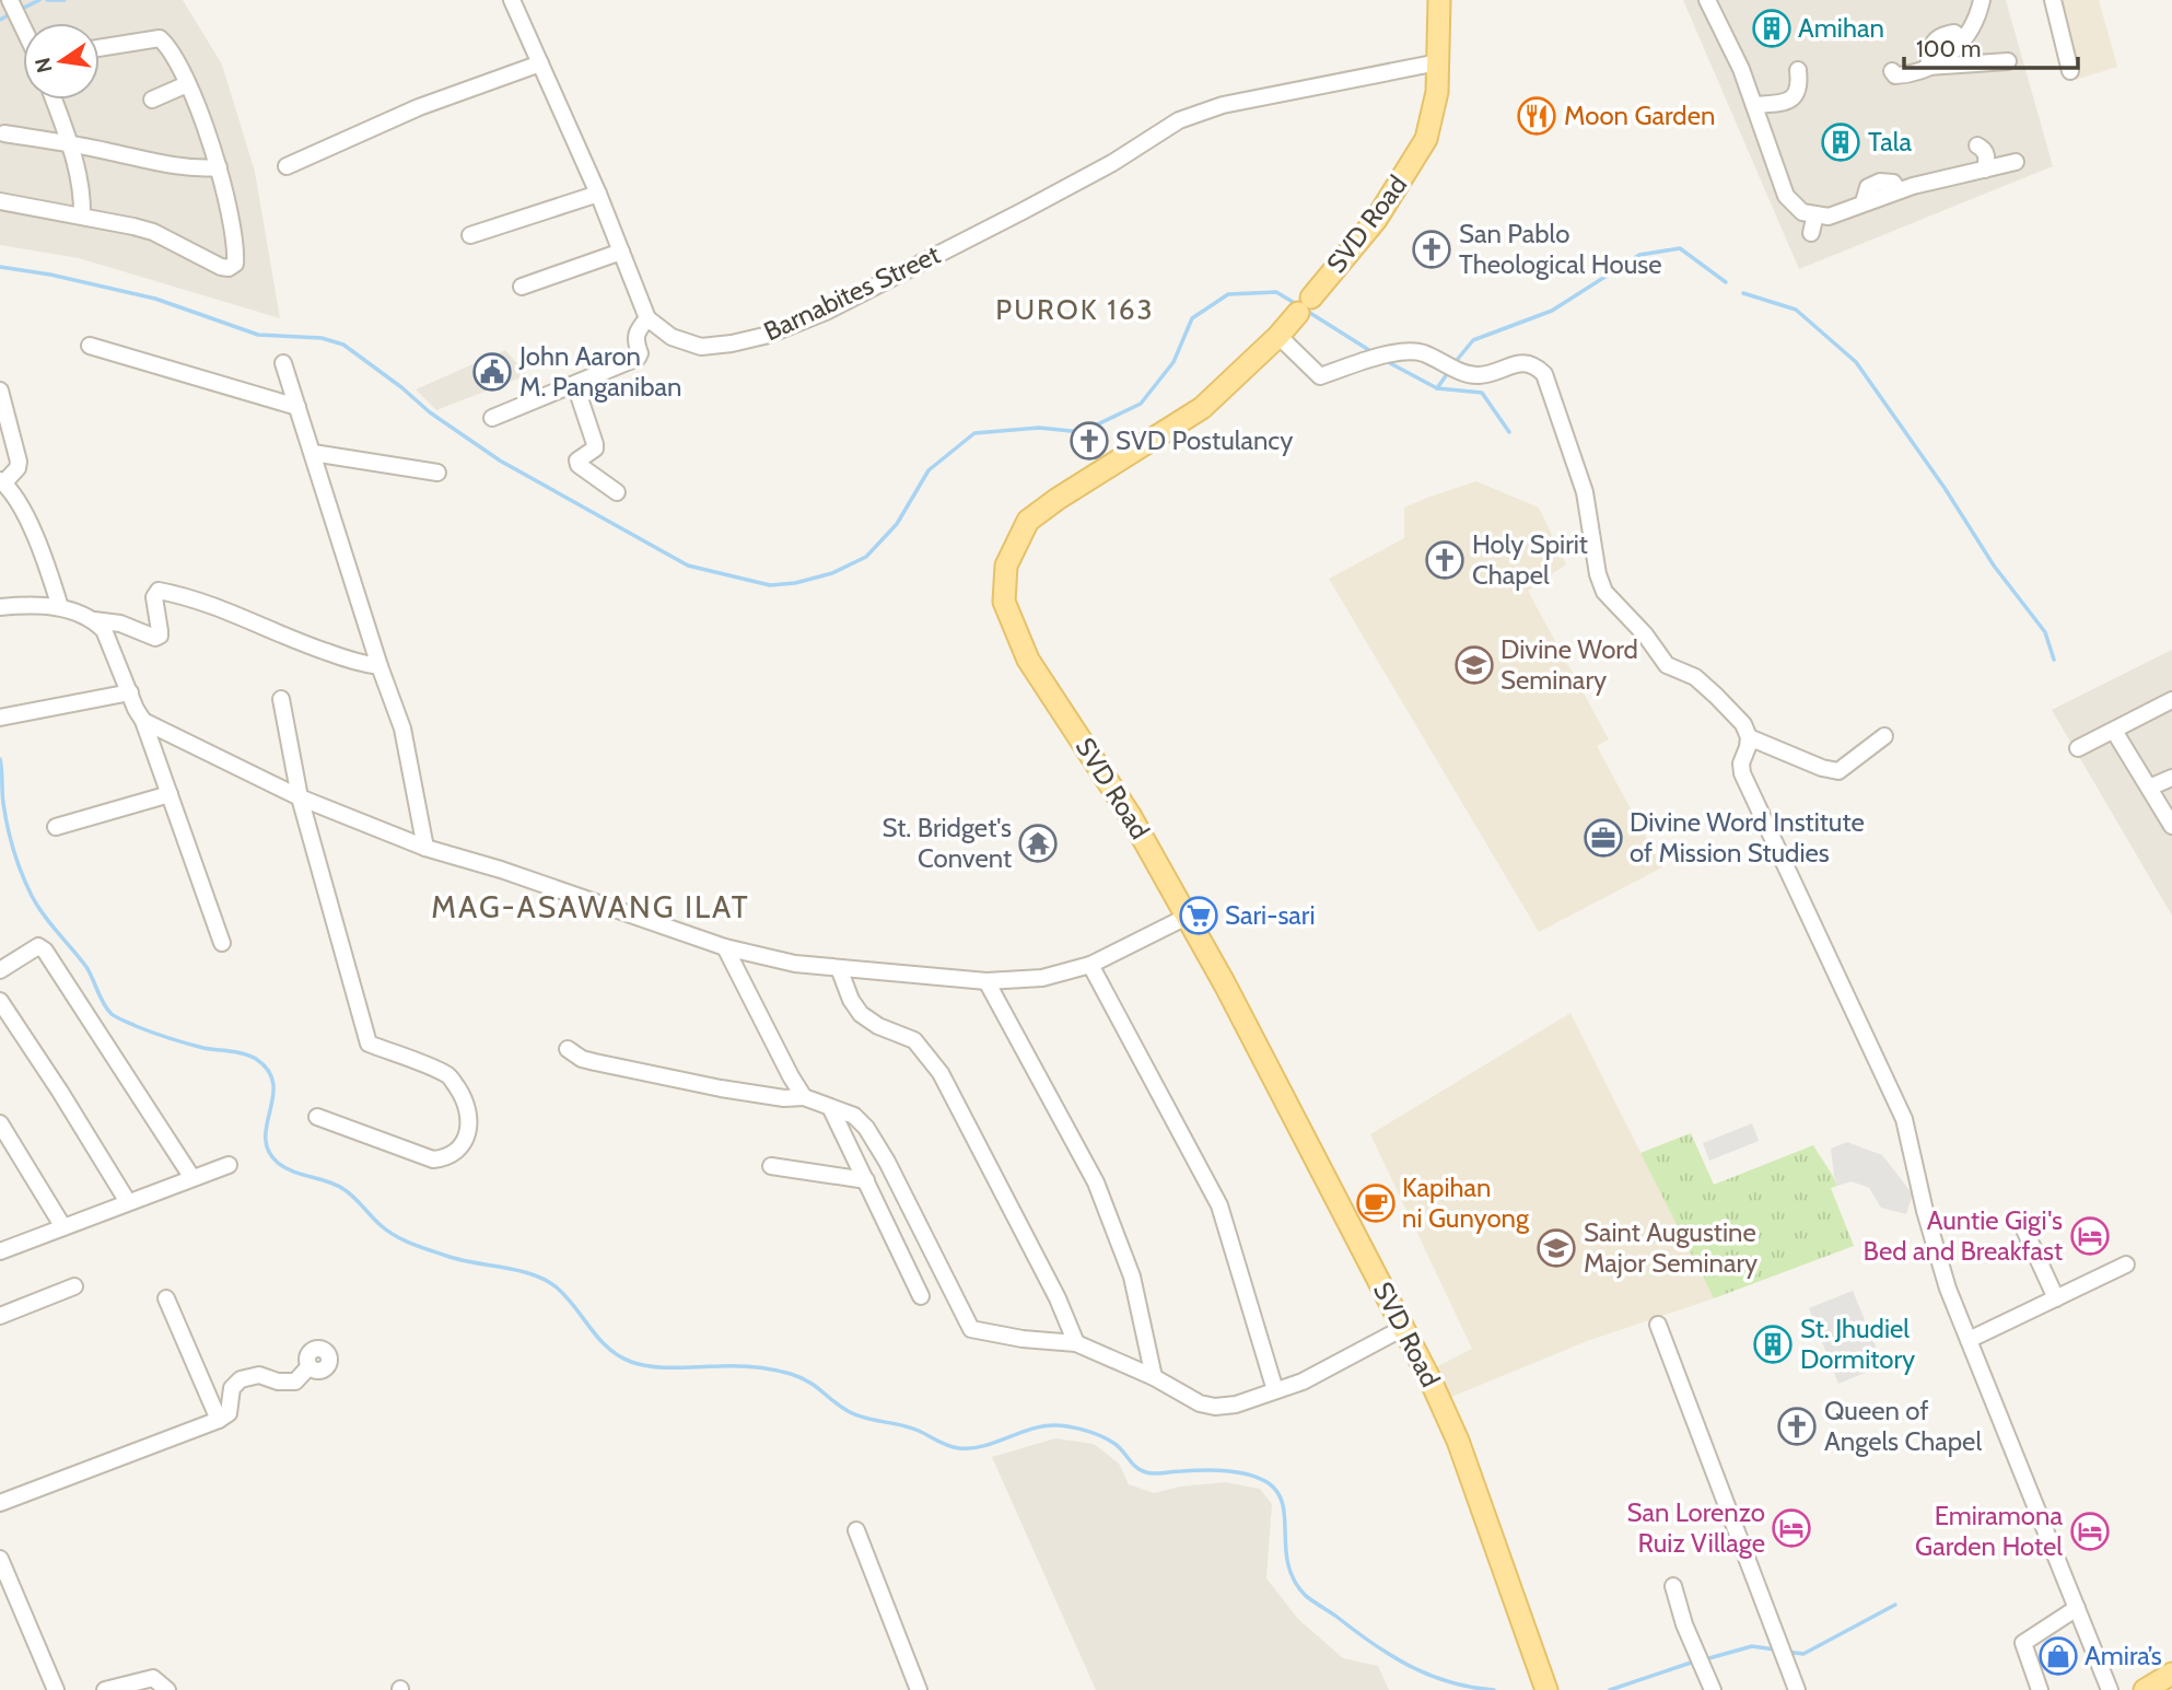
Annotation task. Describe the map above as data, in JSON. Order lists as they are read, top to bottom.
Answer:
{
  "streets": {
    "main road": ["SVD Road"],
    "street": ["Barnabites Street"]
  },
  "crossings": [
    ["SVD Road", "Barnabites Street"]
  ],
  "districts": ["PUROK 163", "MAG-ASAWANG ILAT"],
  "places": {
    "building": ["Amihan", "Tala", "St. Jhudiel Dormitory"],
    "restaurant": ["Moon Garden"],
    "church": [
      "San Pablo Theological House",
      "SVD Postulancy",
      "Holy Spirit Chapel",
      "Queen of Angels Chapel"
    ],
    "public building": ["John Aaron M. Panganiban"],
    "school or university": ["Divine Word Seminary", "Saint Augustine Major Seminary"],
    "office": ["Divine Word Institute of Mission Studies"],
    "temple": ["St. Bridget's Convent"],
    "supermarket": ["Sari-sari"],
    "cafe": ["Kapihan ni Gunyong"],
    "hotel": ["Auntie Gigi's Bed and Breakfast", "San Lorenzo Ruiz Village", "Emiramona Garden Hotel"],
    "shop": ["Amira’s"]
  },
  "scale_bar": "100 m",
  "north": "left"
}
